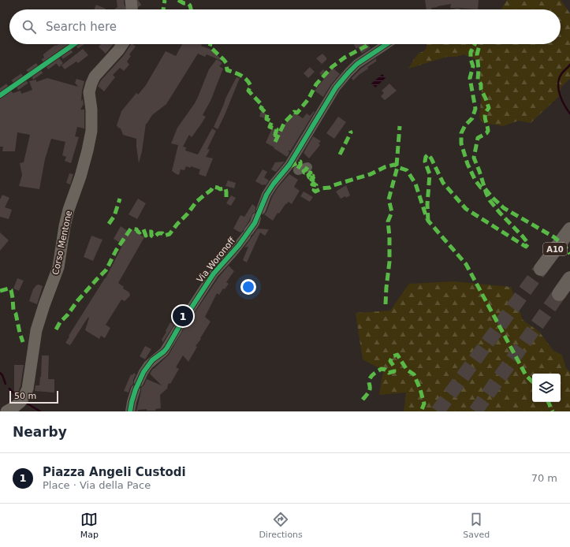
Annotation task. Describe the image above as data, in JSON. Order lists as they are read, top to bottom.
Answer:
{
  "streets": {
    "highway": ["A10"],
    "main road": ["Corso Mentone"],
    "street": ["Via Woronoff"]
  },
  "scale_bar": "50 m",
  "page": {
    "search": "Search here",
    "pins": "1",
    "scale": "50 m",
    "heading": "Nearby",
    "list": [
      {
        "mark": "1",
        "name": "Piazza Angeli Custodi",
        "note": "Place · Via della Pace",
        "value": "70 m"
      }
    ],
    "nav": ["Map", "Directions", "Saved"]
  }
}
